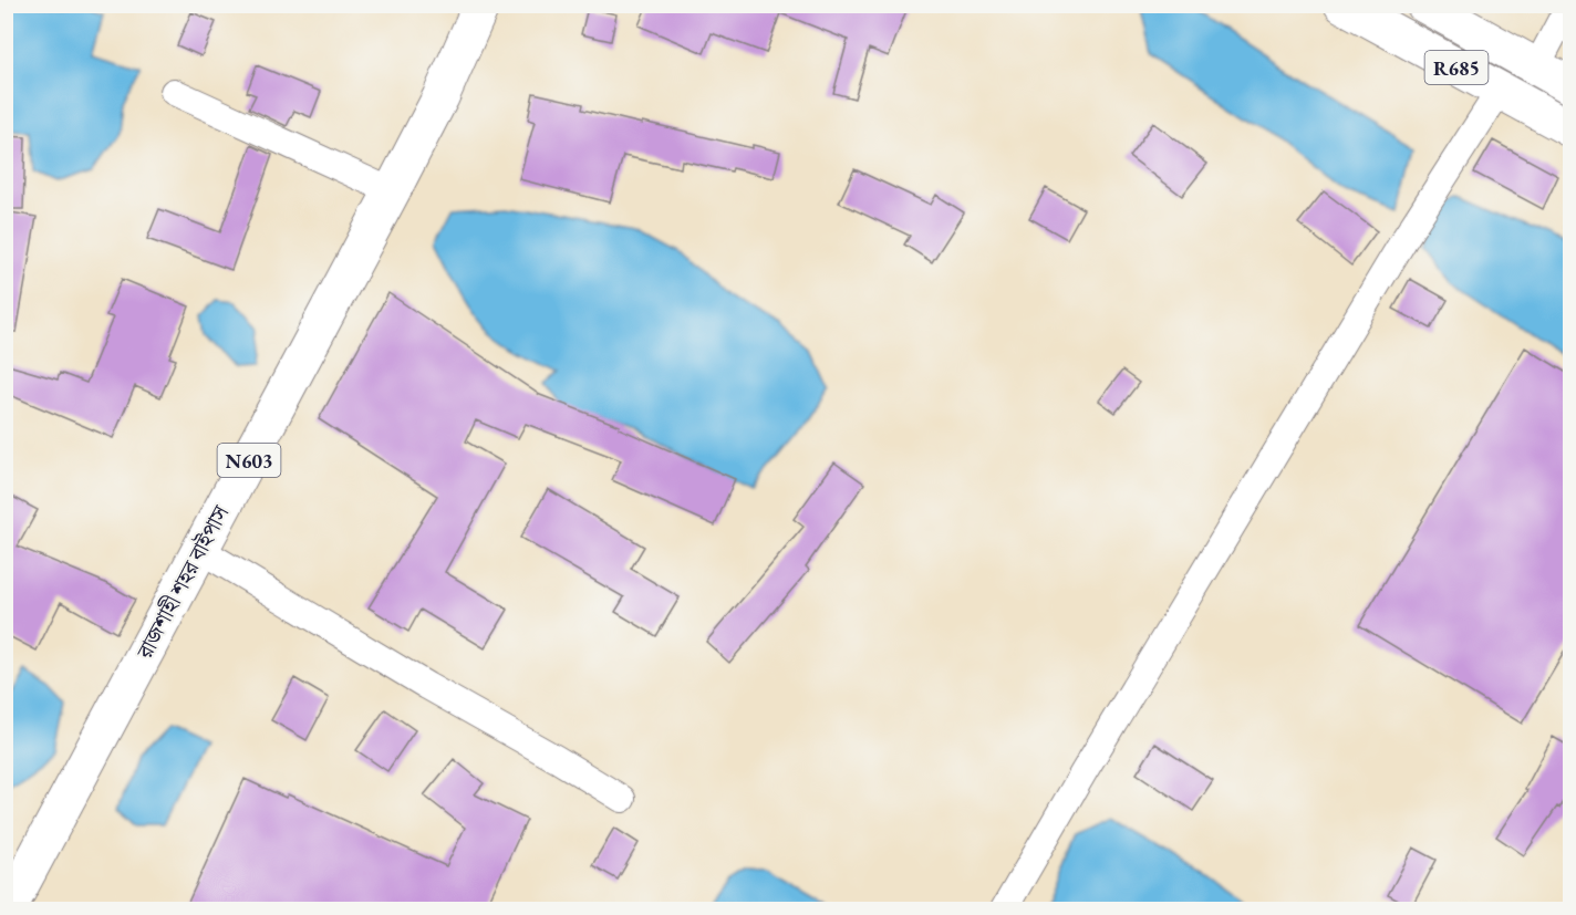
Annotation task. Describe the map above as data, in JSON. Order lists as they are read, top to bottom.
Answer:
{
  "streets": {
    "main road": ["R685", "N603", "রাজশাহী শহর বাইপাস"]
  }
}
